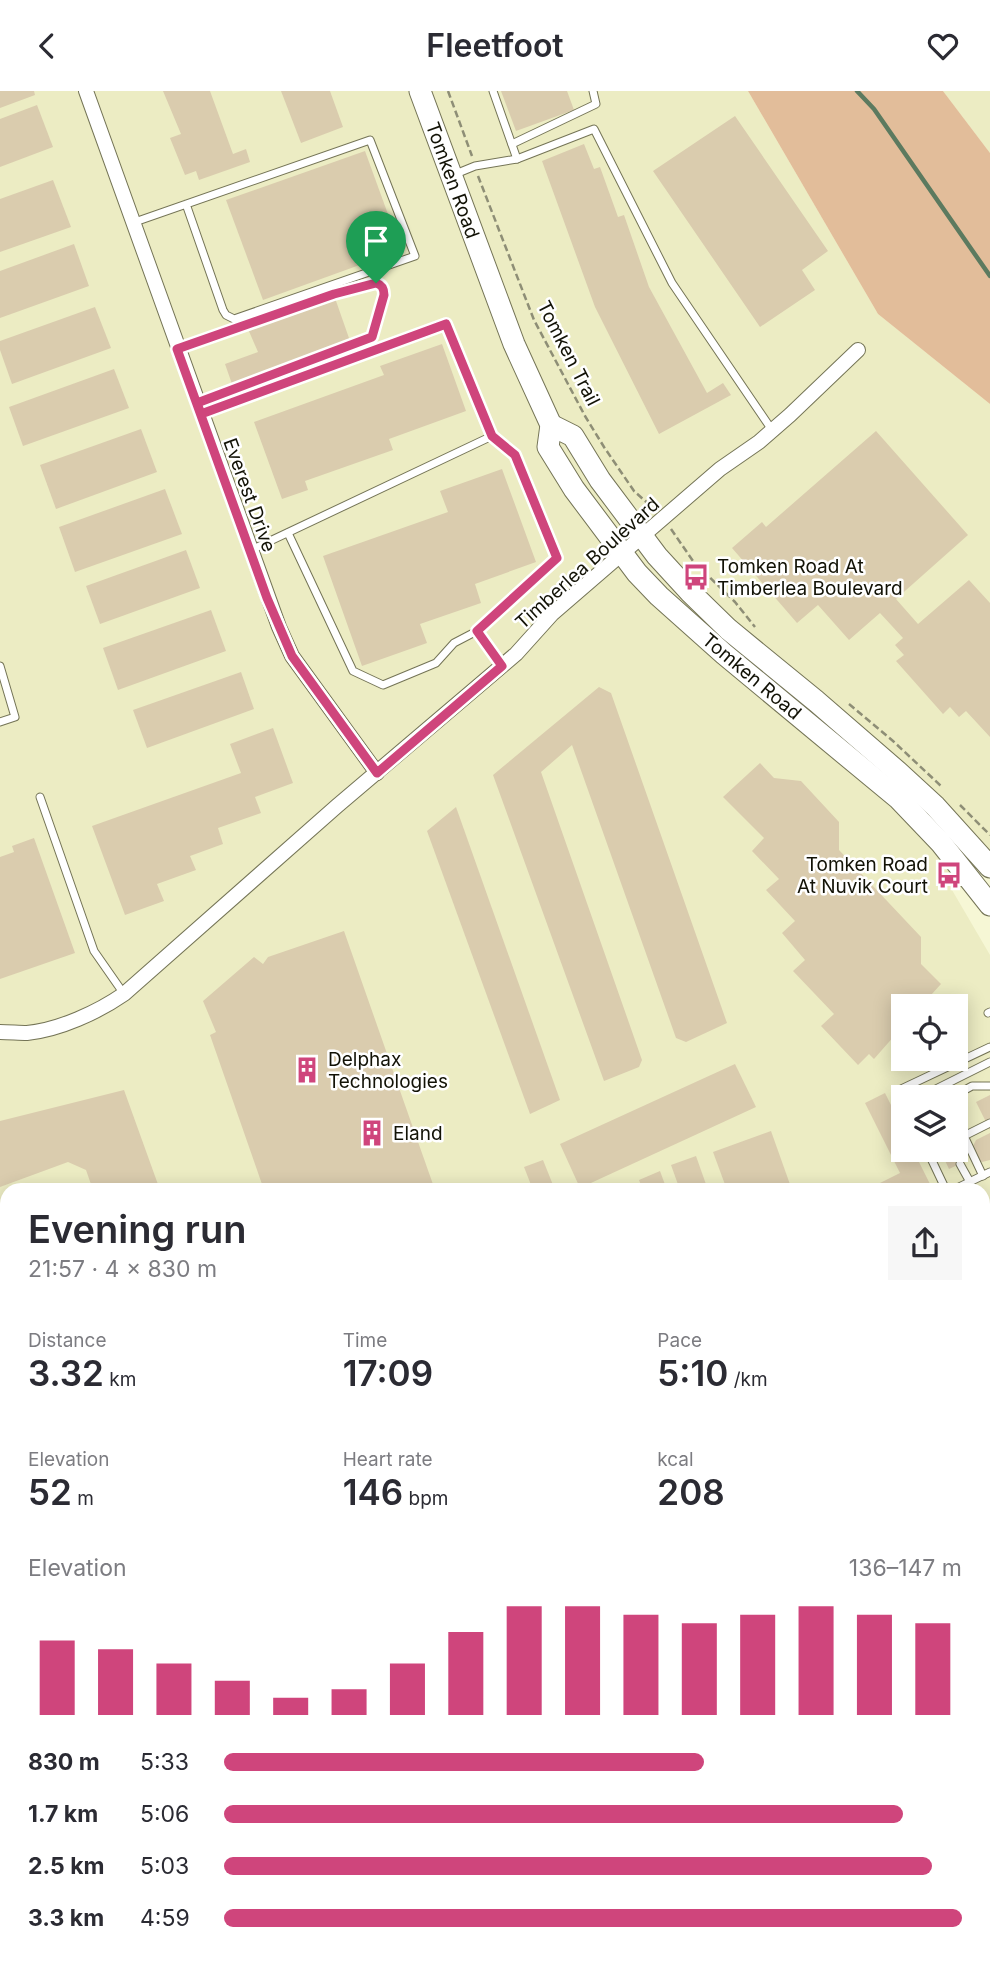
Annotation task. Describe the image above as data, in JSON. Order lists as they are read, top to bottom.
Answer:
{
  "streets": {
    "main road": ["Tomken Road"],
    "street": ["Everest Drive", "Timberlea Boulevard"],
    "path": ["Tomken Trail"]
  },
  "crossings": [
    ["Tomken Road", "Timberlea Boulevard"],
    ["Everest Drive", "Timberlea Boulevard"]
  ],
  "places": {
    "bus stop": ["Tomken Road At Timberlea Boulevard", "Tomken Road At Nuvik Court"],
    "building": ["Delphax Technologies", "Eland"]
  },
  "page": {
    "header": "Fleetfoot",
    "heading": ["Evening run", "21:57 · 4 × 830 m"],
    "stats": [
      ["Distance", "3.32 km"],
      ["Time", "17:09"],
      ["Pace", "5:10 /km"],
      ["Elevation", "52 m"],
      ["Heart rate", "146 bpm"],
      ["kcal", "208"]
    ],
    "chart": ["Elevation", "136–147 m"],
    "list": [
      {
        "name": "830 m",
        "note": "5:33"
      },
      {
        "name": "1.7 km",
        "note": "5:06"
      },
      {
        "name": "2.5 km",
        "note": "5:03"
      },
      {
        "name": "3.3 km",
        "note": "4:59"
      }
    ]
  }
}
